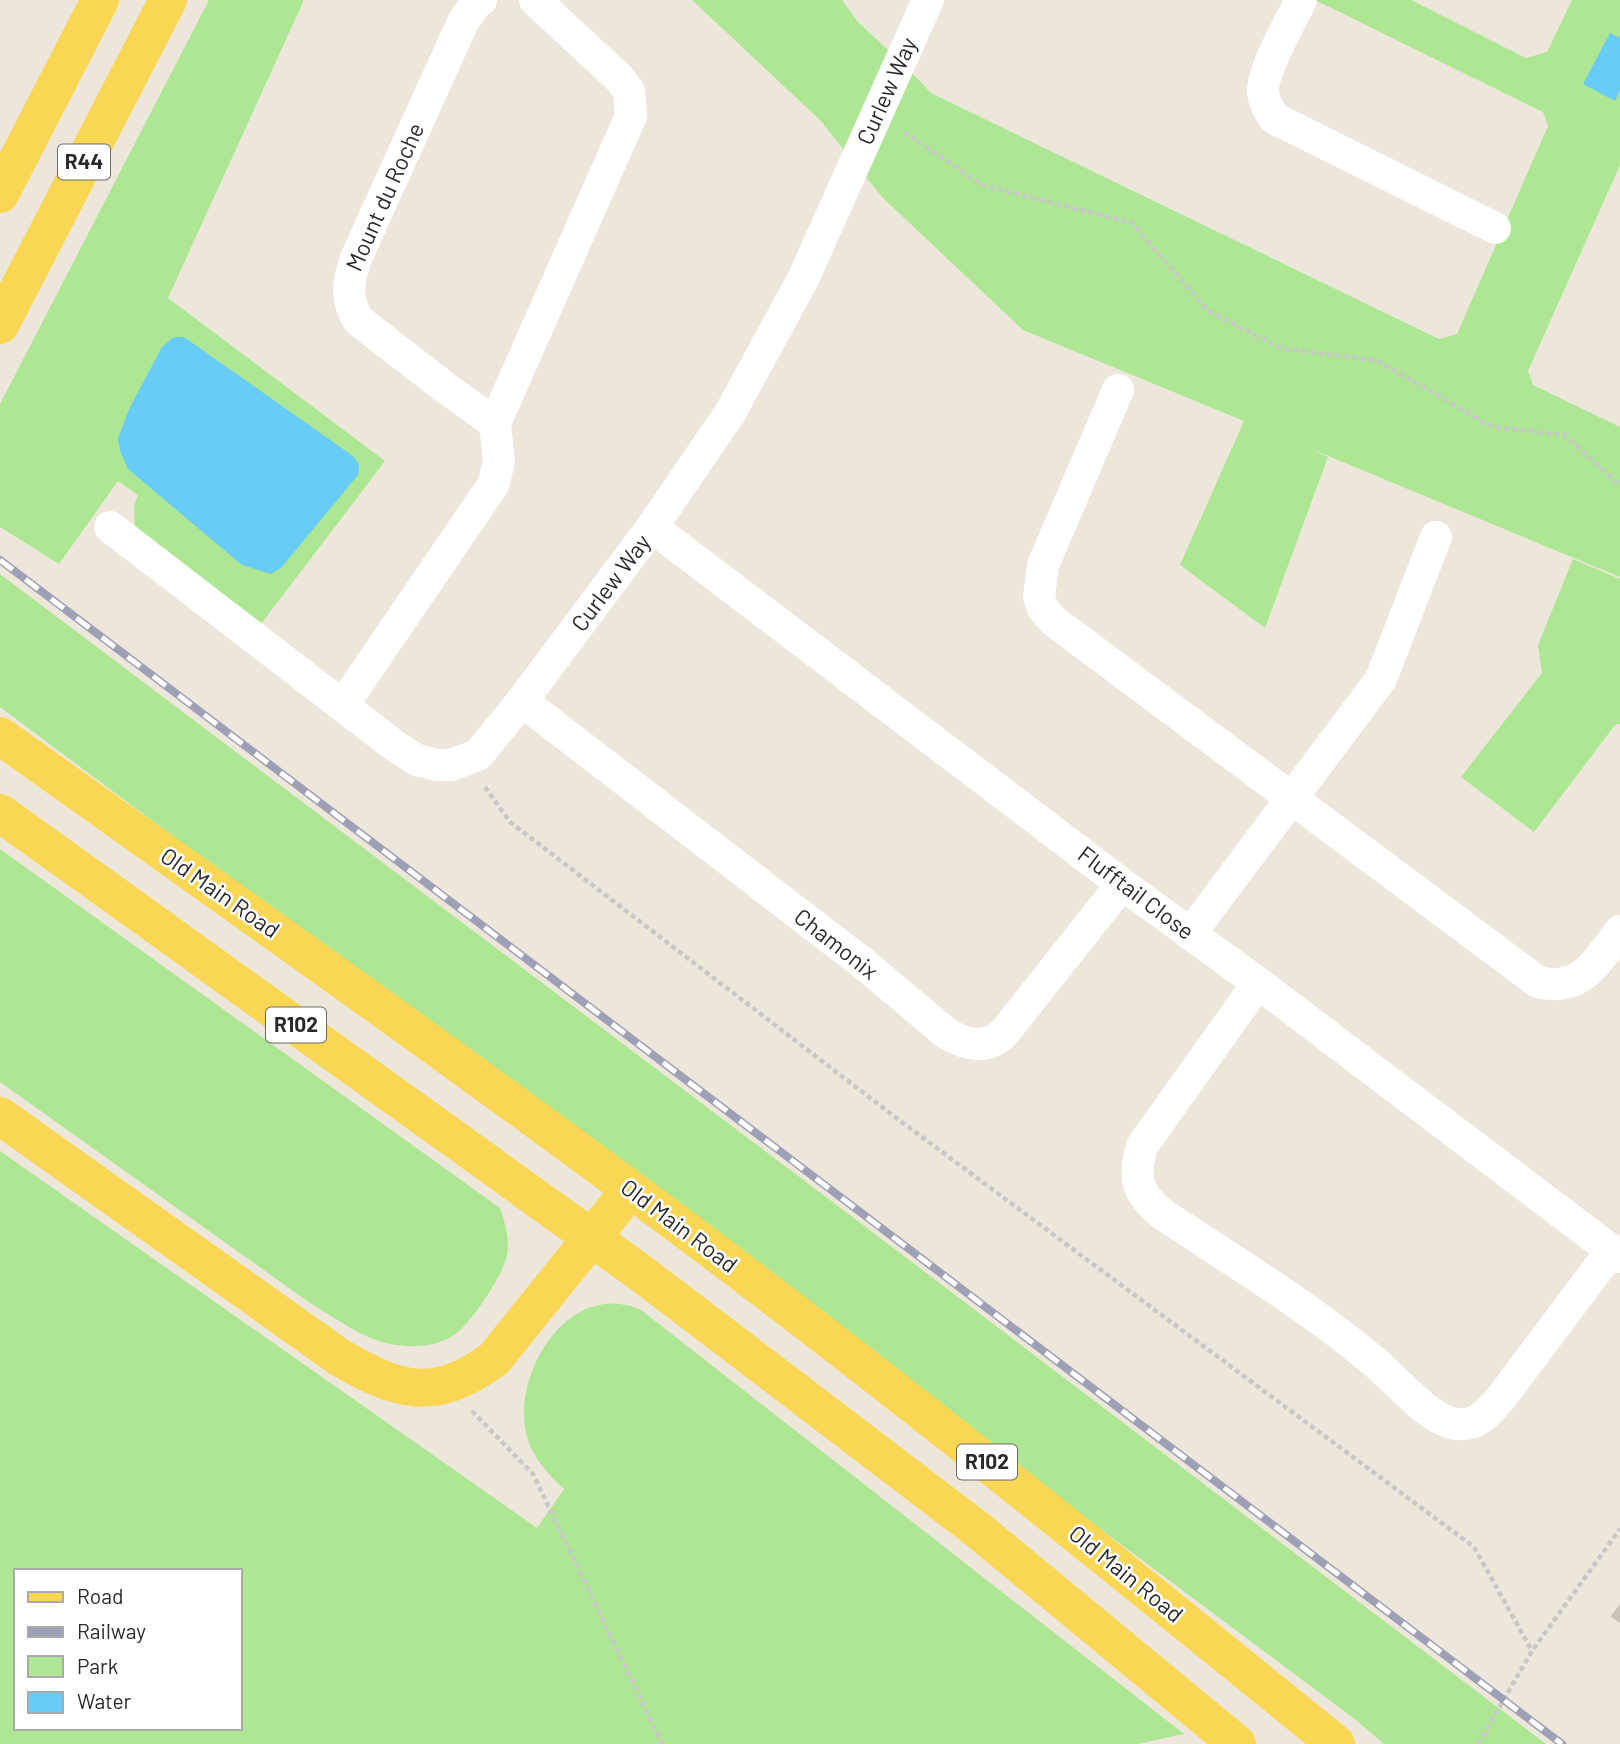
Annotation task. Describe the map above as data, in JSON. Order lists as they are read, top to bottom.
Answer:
{
  "streets": {
    "main road": ["R44", "Old Main Road", "R102"],
    "street": [
      "Curlew Way",
      "Mount du Roche",
      "Flufftail Close",
      "Chamonix"
    ]
  },
  "crossings": [
    ["Curlew Way", "Flufftail Close"],
    ["Curlew Way", "Chamonix"],
    ["Flufftail Close", "Chamonix"]
  ],
  "legend": [
    "Road",
    "Railway",
    "Park",
    "Water"
  ]
}
